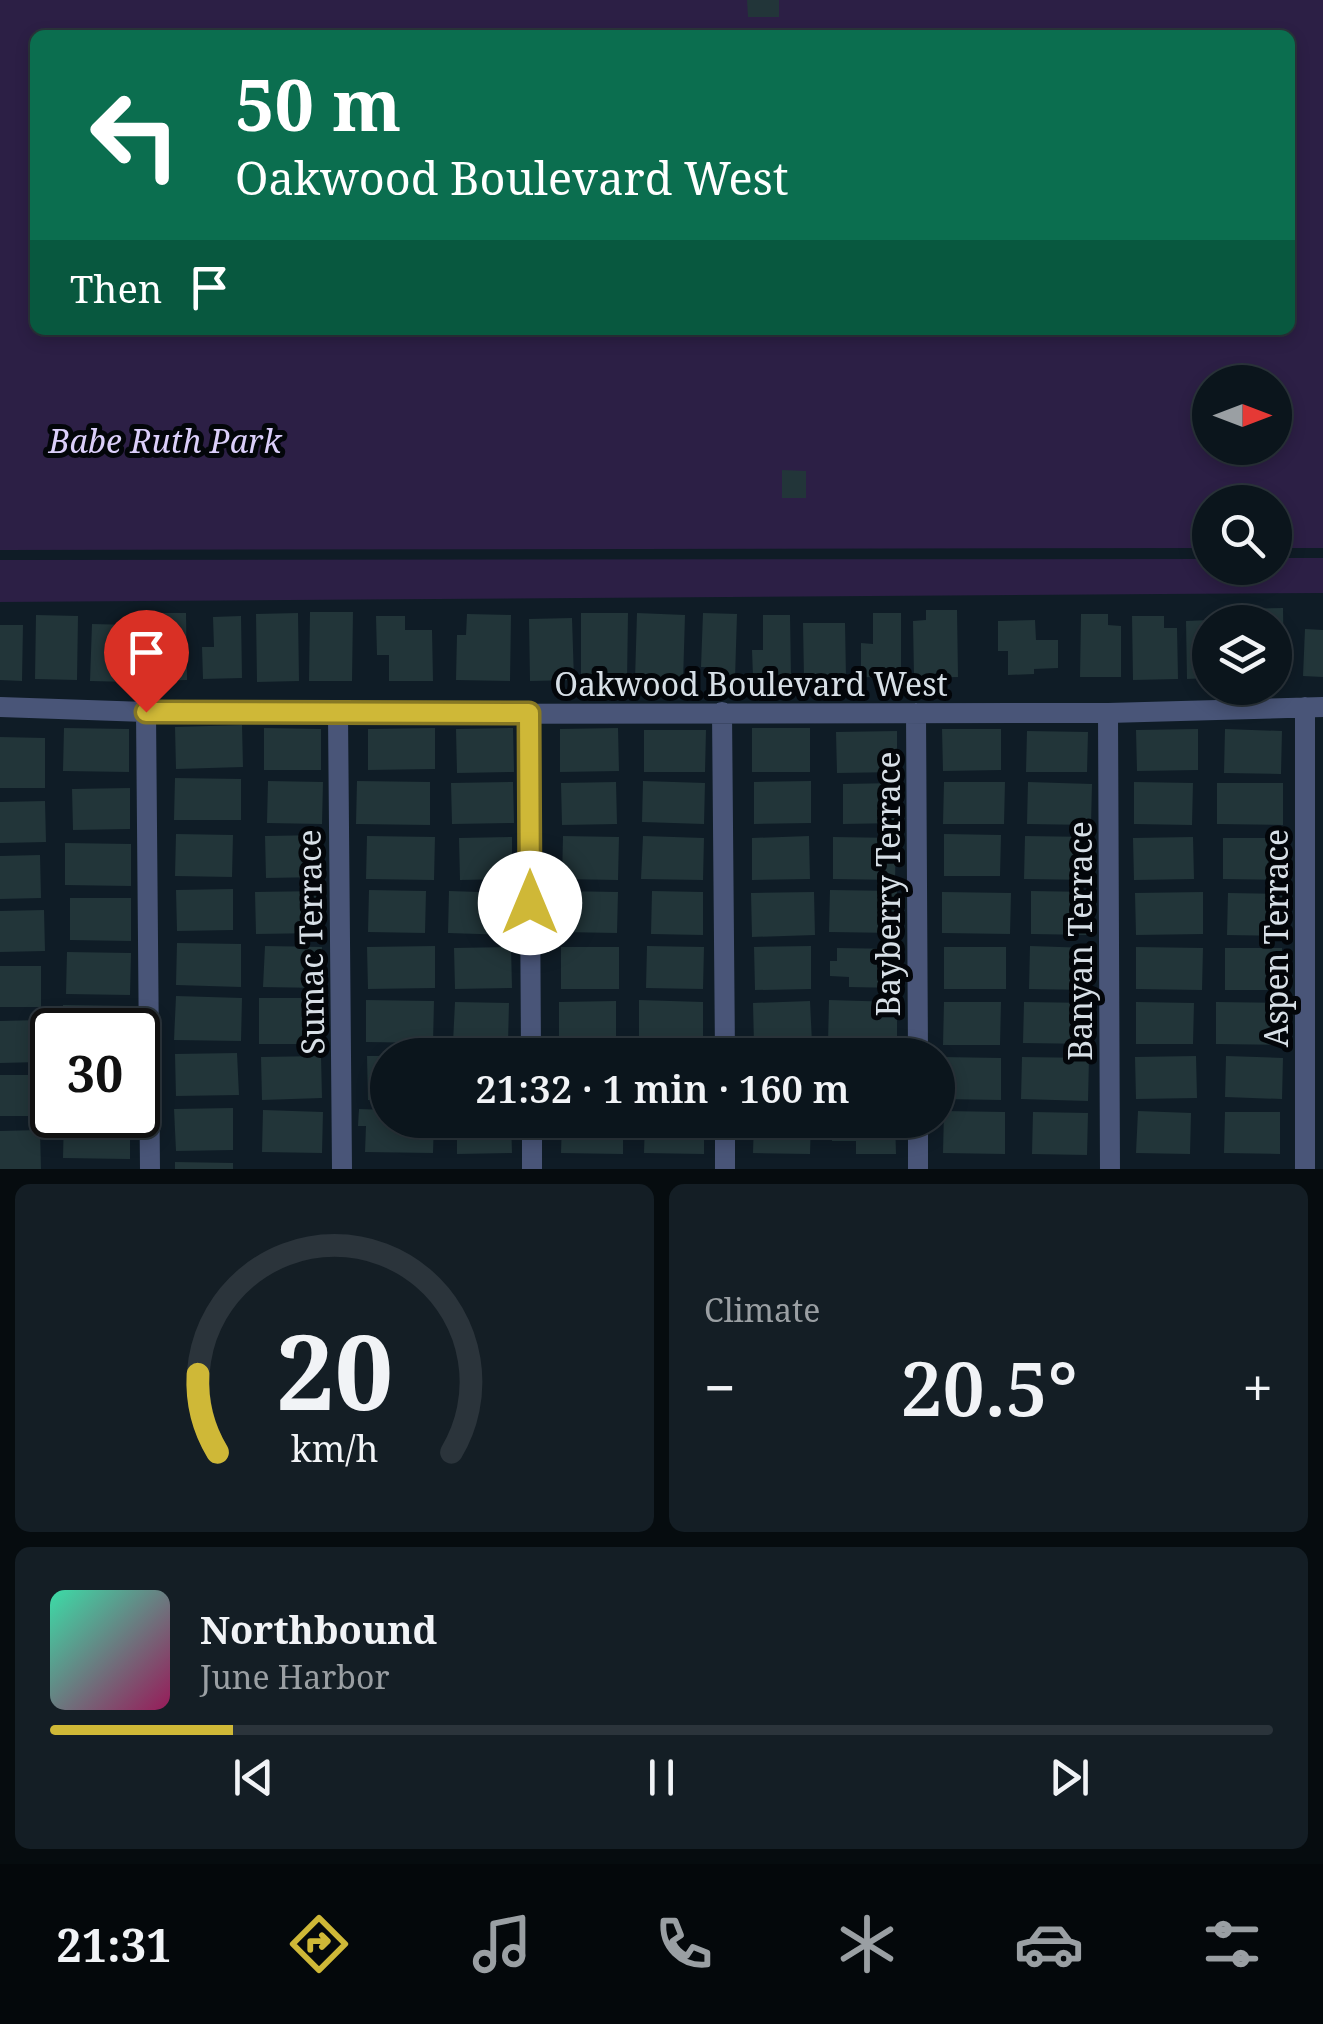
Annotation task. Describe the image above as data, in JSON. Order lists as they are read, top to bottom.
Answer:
{
  "streets": {
    "street": [
      "Oakwood Boulevard West",
      "Bayberry Terrace",
      "Aspen Terrace",
      "Banyan Terrace",
      "Sumac Terrace"
    ]
  },
  "crossings": [
    ["Oakwood Boulevard West", "Bayberry Terrace"],
    ["Oakwood Boulevard West", "Aspen Terrace"],
    ["Oakwood Boulevard West", "Banyan Terrace"],
    ["Oakwood Boulevard West", "Sumac Terrace"]
  ],
  "parks": ["Babe Ruth Park"],
  "north": "right",
  "page": {
    "turn": ["50 m", "Oakwood Boulevard West"],
    "then": "Then",
    "limit": "30",
    "trip": "21:32 · 1 min · 160 m",
    "tile": "Climate",
    "heat": ["−", "20.5°", "+"],
    "song": ["Northbound", "June Harbor"],
    "tabs": "21:31",
    "gauge": ["20", "km/h"]
  }
}
